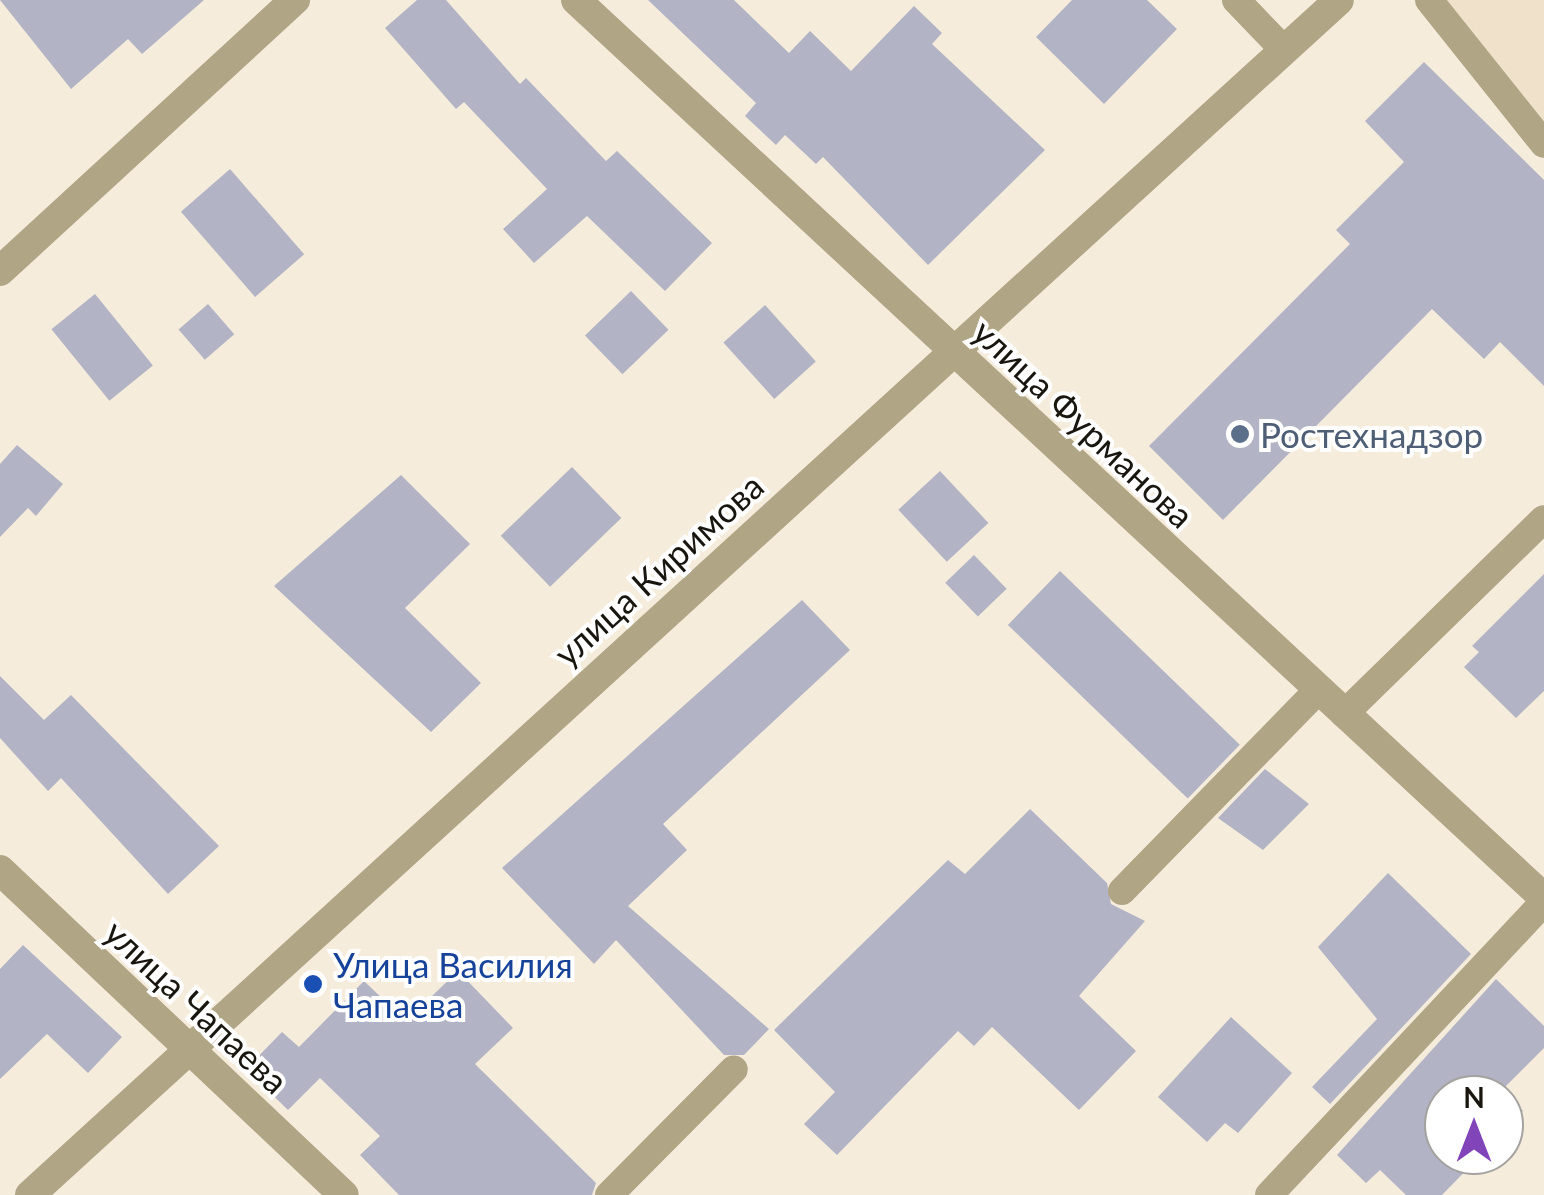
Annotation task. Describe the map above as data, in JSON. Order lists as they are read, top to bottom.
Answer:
{
  "streets": {
    "street": ["улица Фурманова", "улица Киримова", "улица Чапаева"]
  },
  "crossings": [
    ["улица Фурманова", "улица Киримова"],
    ["улица Киримова", "улица Чапаева"]
  ],
  "places": ["Ростехнадзор", "Улица Василия Чапаева"],
  "north": "top"
}
